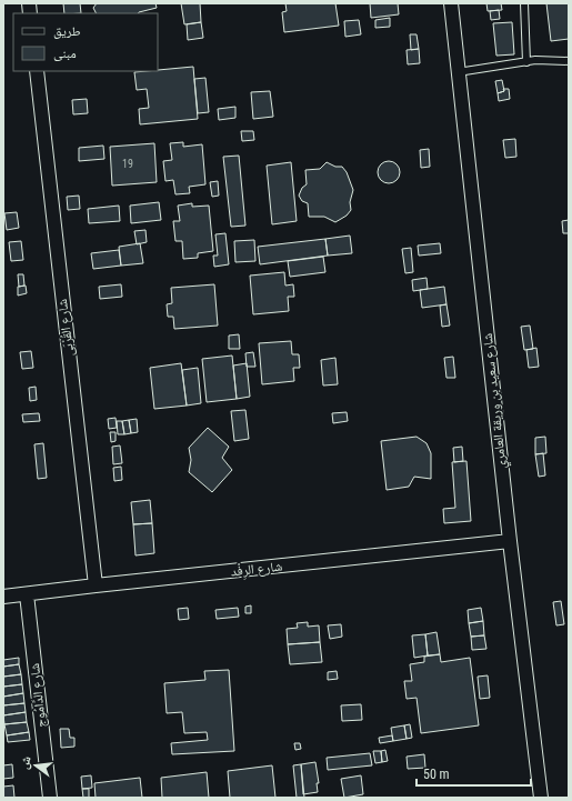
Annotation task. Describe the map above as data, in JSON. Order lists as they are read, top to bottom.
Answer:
{
  "streets": {
    "street": [
      "شارع القُرْبَى",
      "شارع سعيد بن وريقة العامري",
      "شارع الرِفْد",
      "شارع الدَّامُوج"
    ]
  },
  "crossings": [
    ["شارع القُرْبَى", "شارع الرِفْد"],
    ["شارع سعيد بن وريقة العامري", "شارع الرِفْد"],
    ["شارع الرِفْد", "شارع الدَّامُوج"]
  ],
  "house_numbers": ["19"],
  "legend": ["طريق", "مبنى"],
  "scale_bar": "50 m",
  "north": "left"
}
